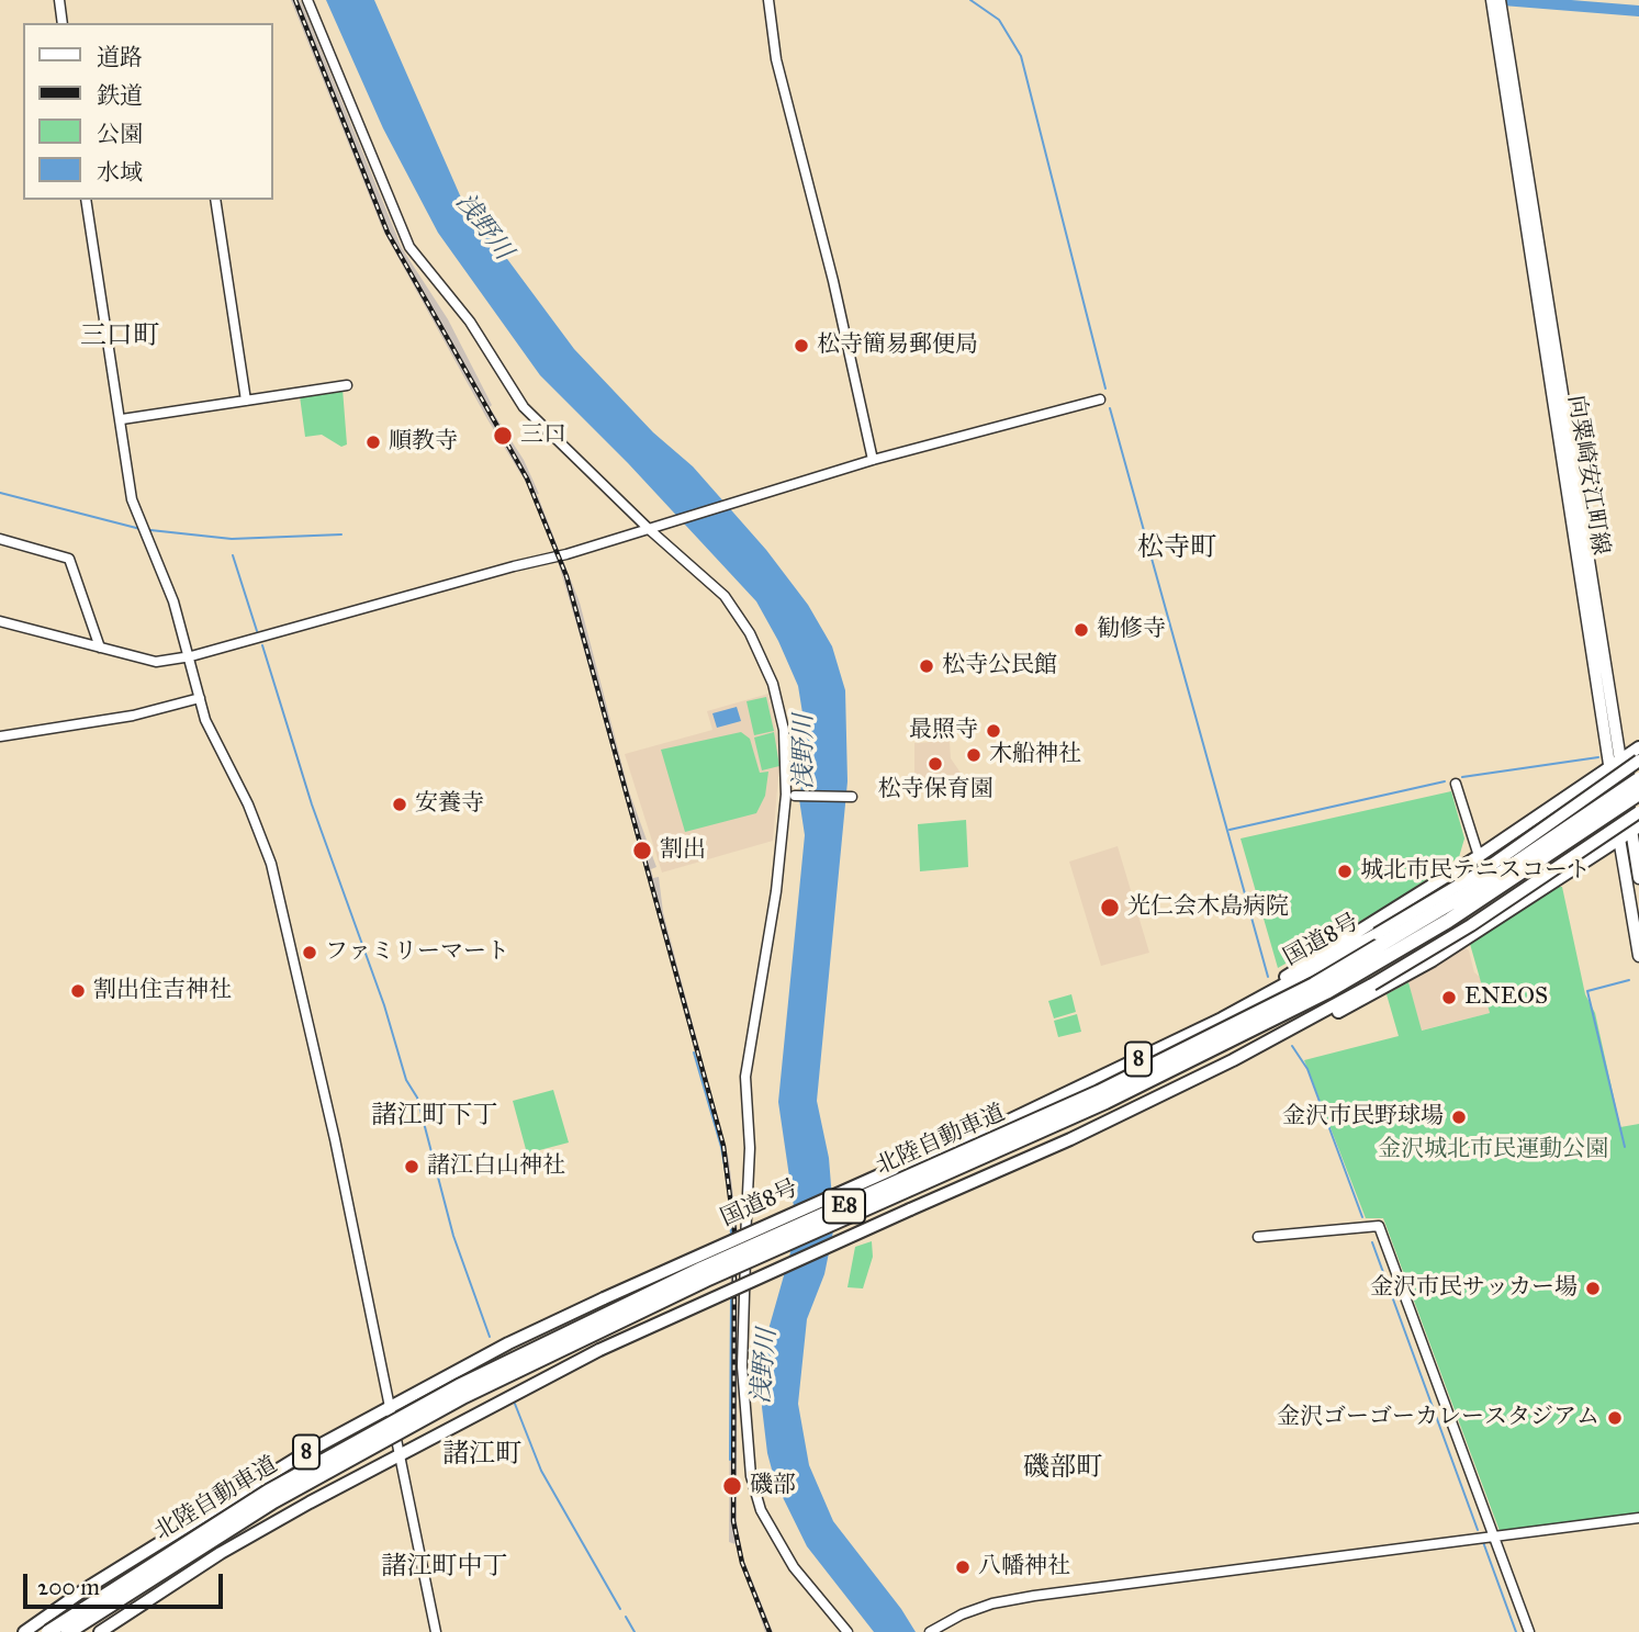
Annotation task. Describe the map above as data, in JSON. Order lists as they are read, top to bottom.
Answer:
{
  "streets": {
    "highway": [
      "国道8号",
      "8",
      "北陸自動車道",
      "E8"
    ],
    "main road": ["向粟崎安江町線"]
  },
  "districts": [
    "三口町",
    "松寺町",
    "諸江町下丁",
    "諸江町",
    "磯部町",
    "諸江町中丁"
  ],
  "water": ["浅野川"],
  "parks": ["金沢城北市民運動公園"],
  "places": [
    "松寺簡易郵便局",
    "三口",
    "順教寺",
    "勧修寺",
    "松寺公民館",
    "最照寺",
    "木船神社",
    "松寺保育園",
    "安養寺",
    "割出",
    "城北市民テニスコート",
    "光仁会木島病院",
    "ファミリーマート",
    "割出住吉神社",
    "ENEOS",
    "金沢市民野球場",
    "諸江白山神社",
    "金沢市民サッカー場",
    "金沢ゴーゴーカレースタジアム",
    "磯部",
    "八幡神社"
  ],
  "legend": [
    "道路",
    "鉄道",
    "公園",
    "水域"
  ],
  "scale_bar": "200 m"
}
